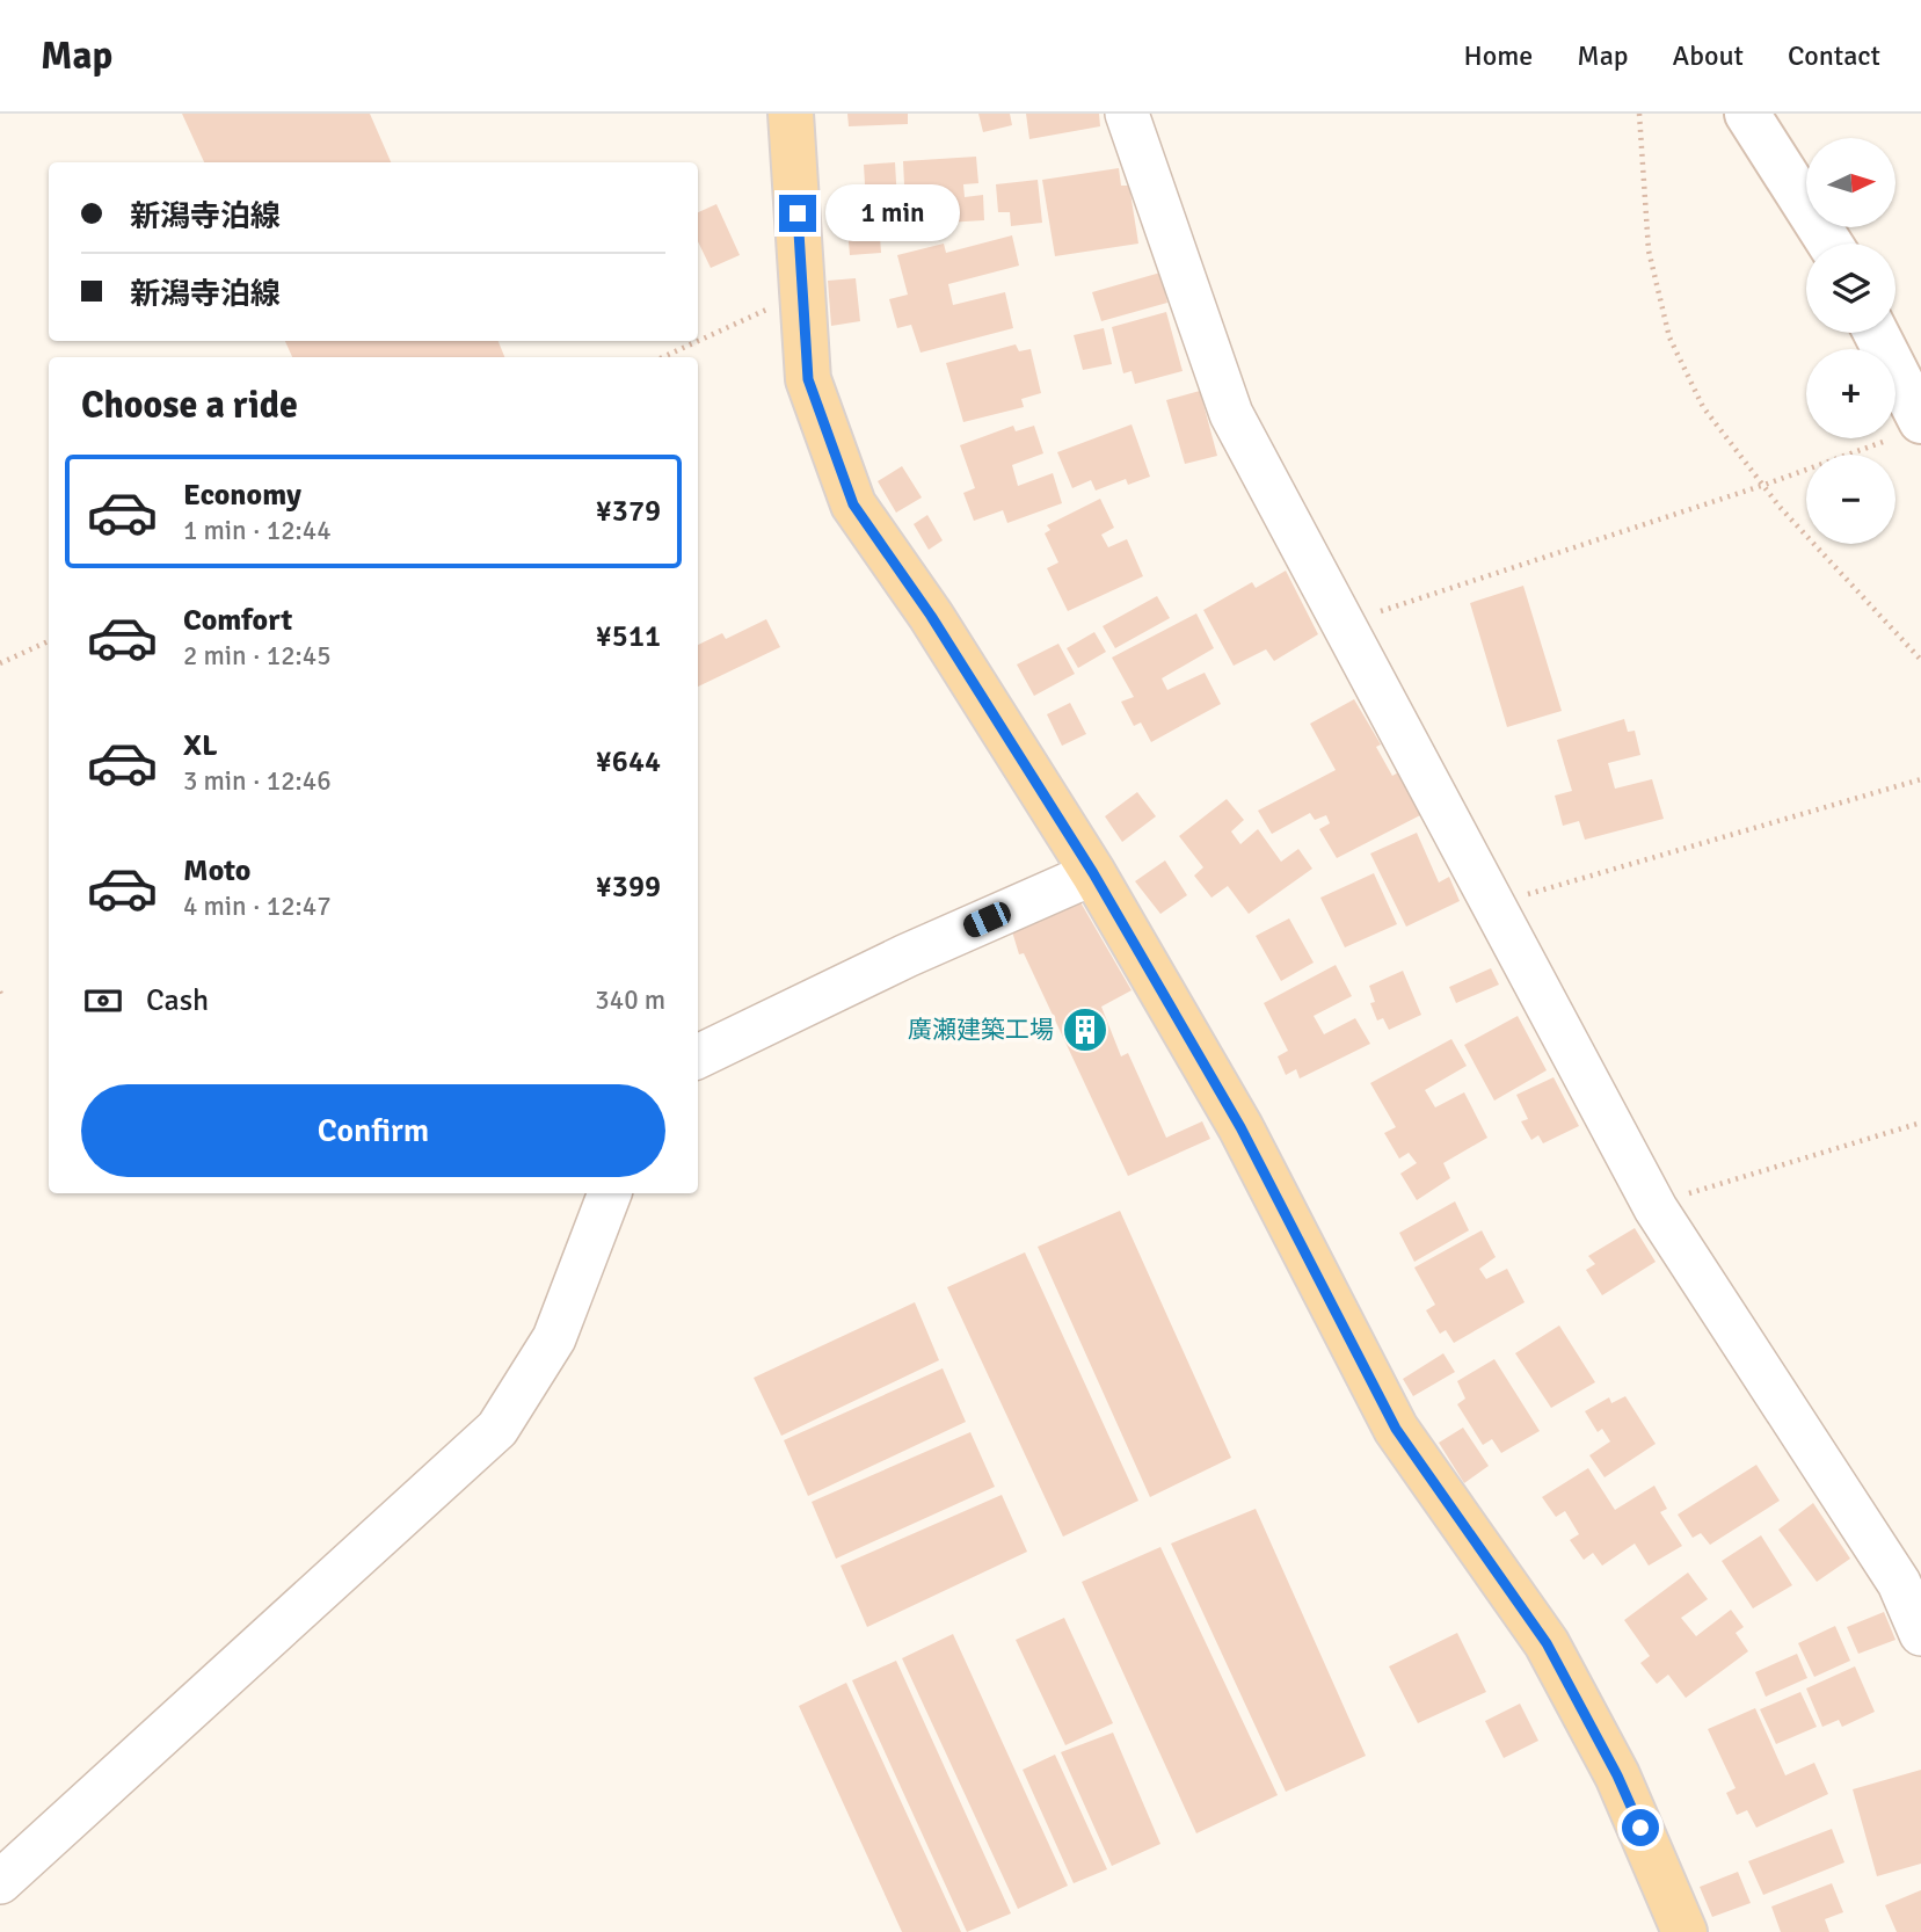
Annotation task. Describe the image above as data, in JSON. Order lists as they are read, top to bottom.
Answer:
{
  "places": {
    "building": ["廣瀬建築工場"]
  },
  "north": "right",
  "page": {
    "header": "Map",
    "nav": [
      "Home",
      "Map",
      "About",
      "Contact"
    ],
    "map_buttons": ["+", "−"],
    "banner": ["新潟寺泊線", "新潟寺泊線"],
    "bubble": "1 min",
    "heading": "Choose a ride",
    "list": [
      {
        "name": "Economy",
        "note": "1 min · 12:44",
        "value": "¥379"
      },
      {
        "name": "Comfort",
        "note": "2 min · 12:45",
        "value": "¥511"
      },
      {
        "name": "XL",
        "note": "3 min · 12:46",
        "value": "¥644"
      },
      {
        "name": "Moto",
        "note": "4 min · 12:47",
        "value": "¥399"
      }
    ],
    "pay": ["Cash", "340 m"],
    "buttons": "Confirm"
  }
}
